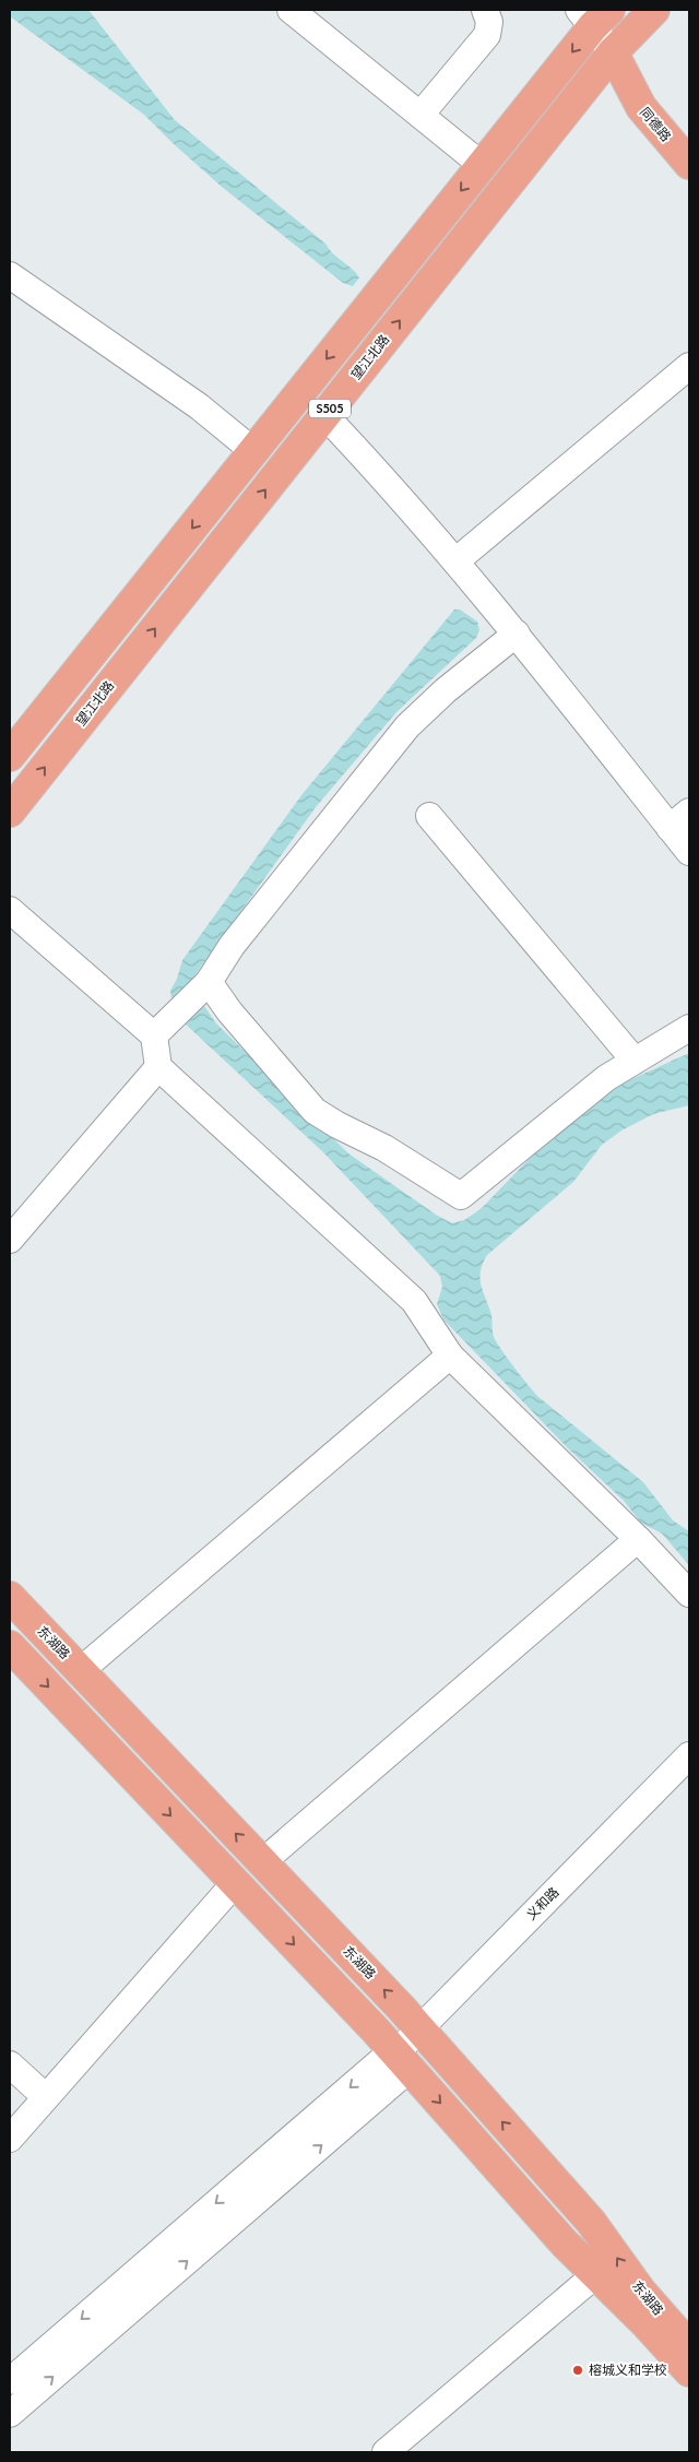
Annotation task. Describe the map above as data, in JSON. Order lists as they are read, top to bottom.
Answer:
{
  "streets": {
    "main road": [
      "同德路",
      "望江北路",
      "S505",
      "东湖路"
    ],
    "street": ["义和路"]
  },
  "crossings": [
    ["同德路", "望江北路"],
    ["同德路", "S505"],
    ["东湖路", "义和路"]
  ],
  "places": ["榕城义和学校"]
}
